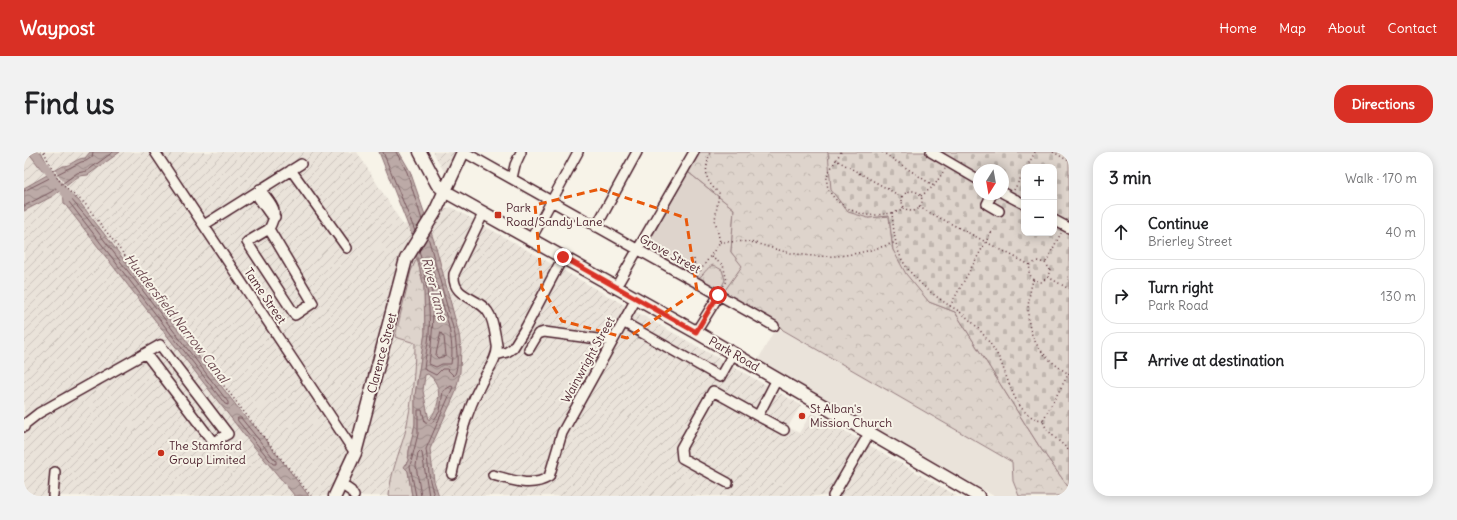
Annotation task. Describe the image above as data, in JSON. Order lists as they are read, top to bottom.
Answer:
{
  "streets": {
    "main road": ["Clarence Street", "Park Road"],
    "street": ["Grove Street", "Tame Street", "Wainwright Street"]
  },
  "crossings": [
    ["Grove Street", "Clarence Street"],
    ["Tame Street", "Clarence Street"],
    ["Clarence Street", "Park Road"],
    ["Park Road", "Wainwright Street"]
  ],
  "water": ["River Tame", "Huddersfield Narrow Canal"],
  "places": {
    "transit": ["Park Road/Sandy Lane"],
    "other": ["St Alban's Mission Church", "The Stamford Group Limited"]
  },
  "north": "bottom",
  "page": {
    "header": "Waypost",
    "nav": [
      "Home",
      "Map",
      "About",
      "Contact"
    ],
    "buttons": "Directions",
    "title": "Find us",
    "heading": ["3 min", "Walk · 170 m"],
    "map_buttons": ["+", "−"],
    "list": [
      ["Continue", "Brierley Street", "40 m"],
      ["Turn right", "Park Road", "130 m"],
      "Arrive at destination"
    ]
  }
}
